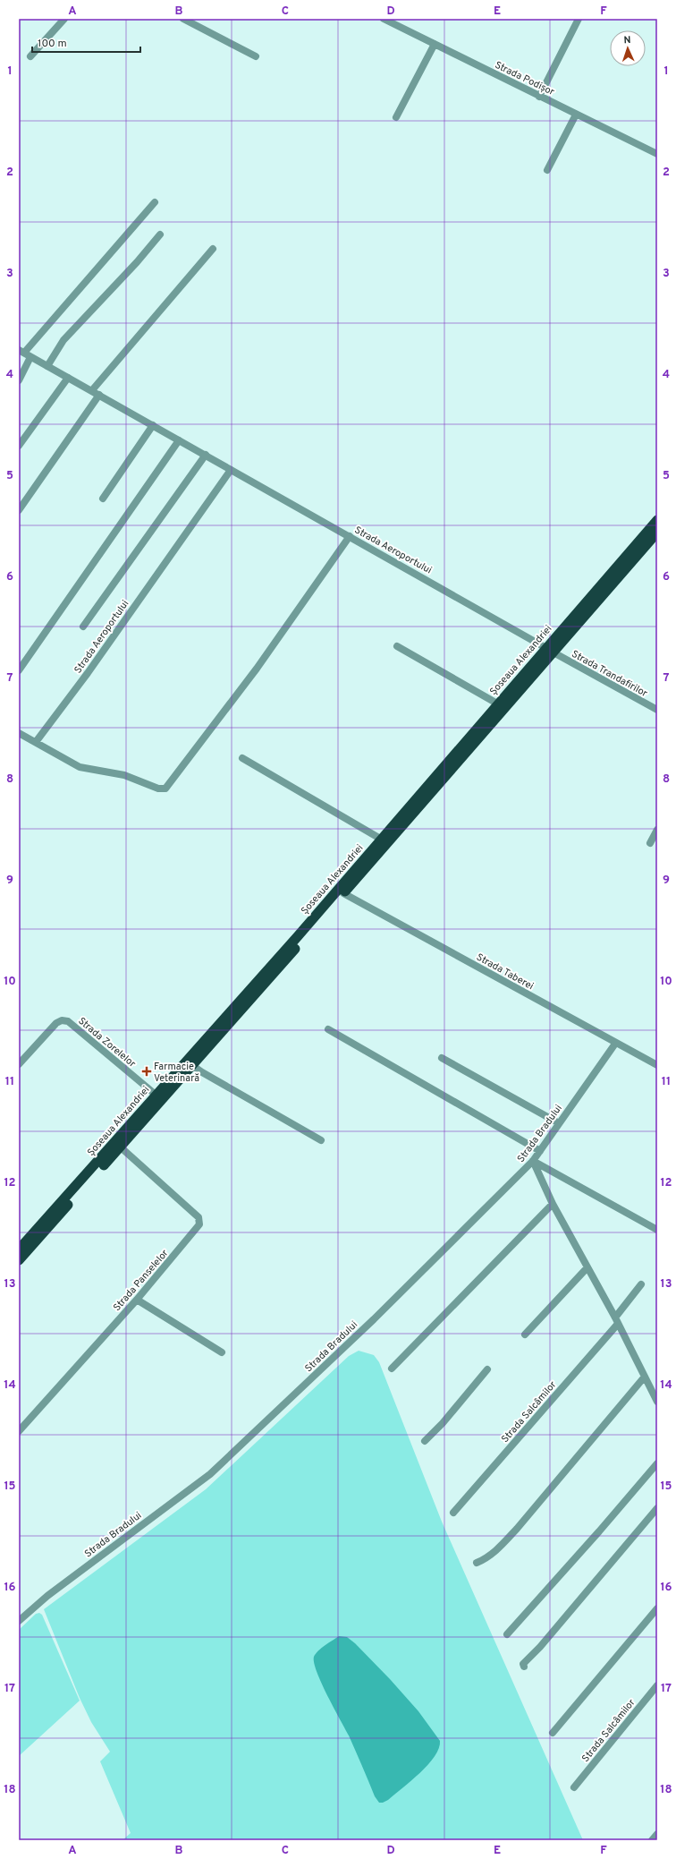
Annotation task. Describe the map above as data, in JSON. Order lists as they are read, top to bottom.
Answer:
{
  "streets": {
    "highway": ["Șoseaua Alexandriei"],
    "street": [
      "Strada Podișor",
      "Strada Aeroportului",
      "Strada Trandafirilor",
      "Strada Taberei",
      "Strada Zorelelor",
      "Strada Bradului",
      "Strada Panselelor",
      "Strada Salcâmilor"
    ]
  },
  "crossings": [
    ["Strada Aeroportului", "Șoseaua Alexandriei"],
    ["Strada Aeroportului", "Strada Trandafirilor"],
    ["Șoseaua Alexandriei", "Strada Trandafirilor"],
    ["Șoseaua Alexandriei", "Strada Taberei"],
    ["Șoseaua Alexandriei", "Strada Zorelelor"],
    ["Șoseaua Alexandriei", "Strada Panselelor"],
    ["Strada Taberei", "Strada Bradului"]
  ],
  "places": {
    "health": ["Farmacie Veterinară"]
  },
  "scale_bar": "100 m",
  "north": "top",
  "grid": {
    "columns": [
      "A",
      "B",
      "C",
      "D",
      "E",
      "F"
    ],
    "rows": [
      "1",
      "2",
      "3",
      "4",
      "5",
      "6",
      "7",
      "8",
      "9",
      "10",
      "11",
      "12",
      "13",
      "14",
      "15",
      "16",
      "17",
      "18"
    ]
  }
}
